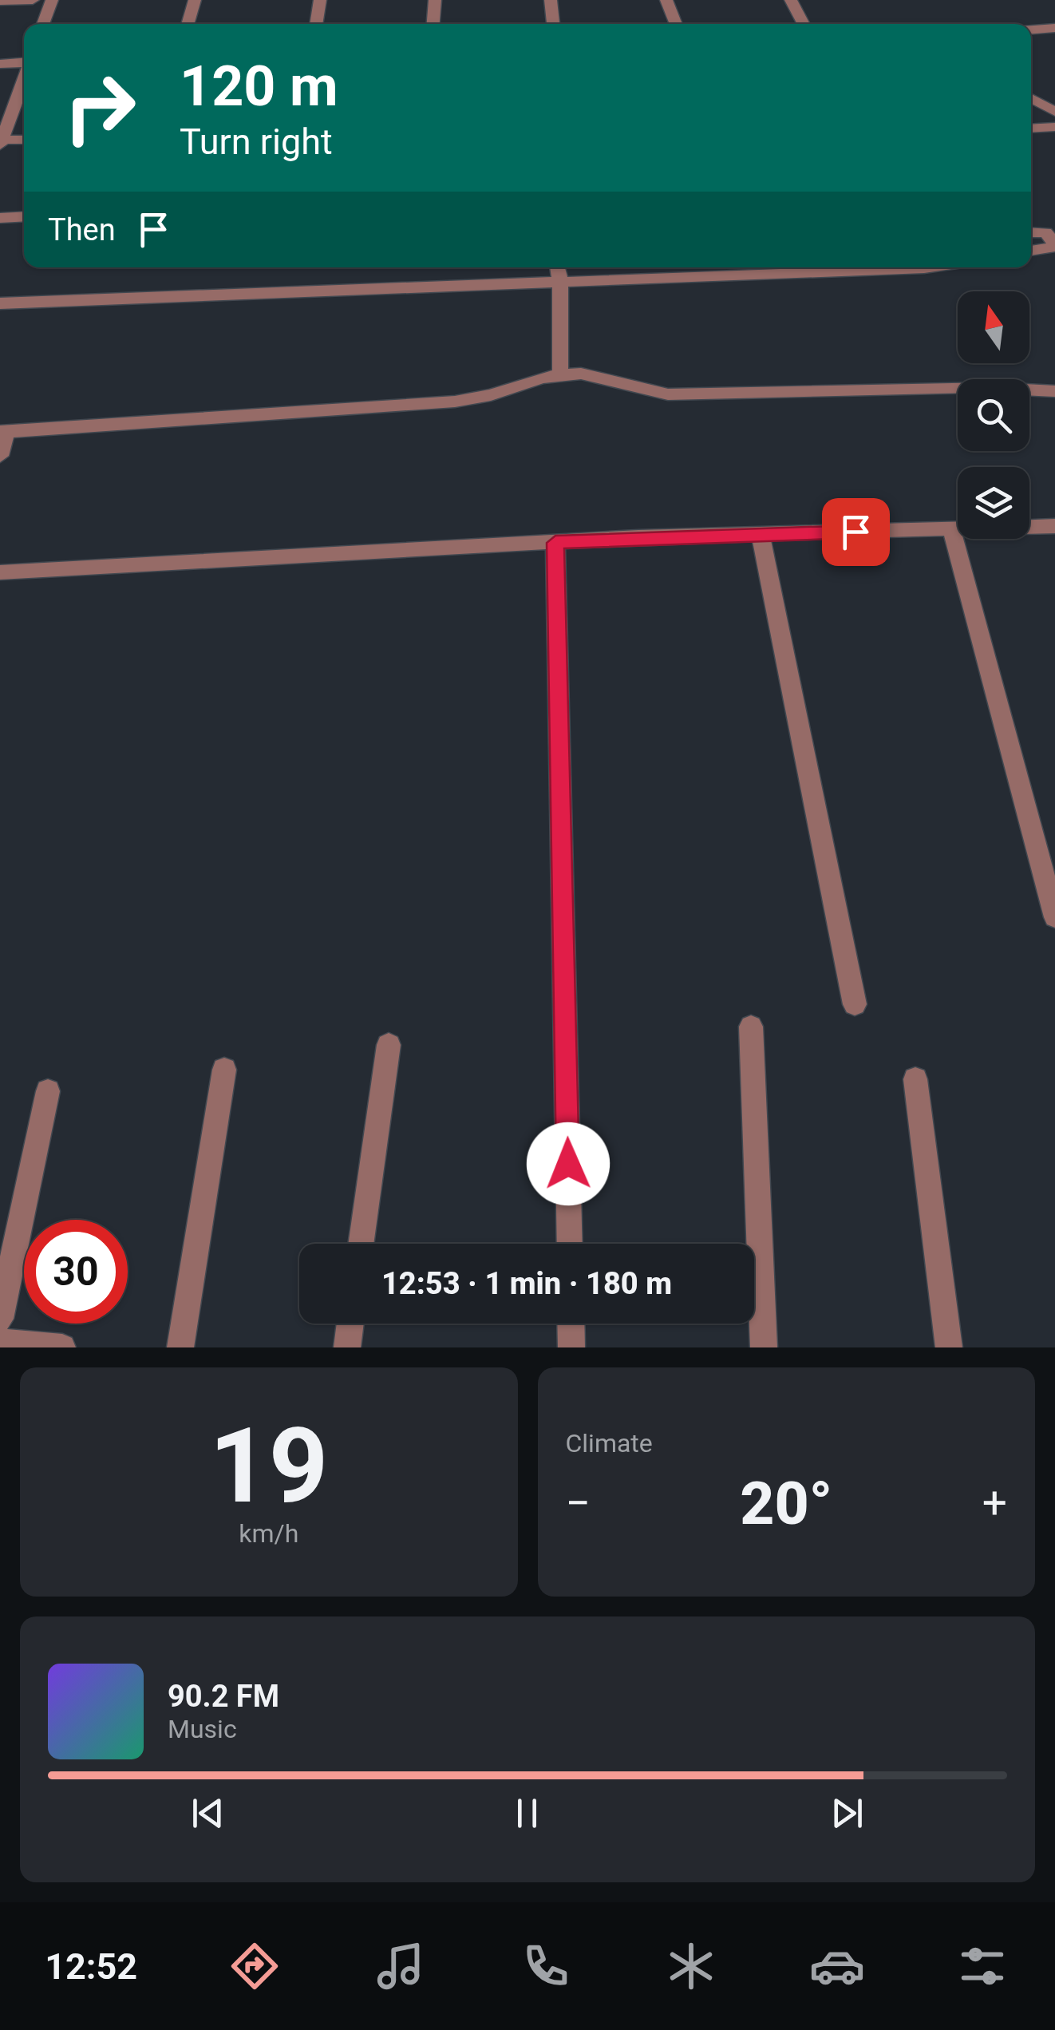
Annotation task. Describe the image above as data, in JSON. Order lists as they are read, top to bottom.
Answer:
{
  "north": "top",
  "page": {
    "turn": ["120 m", "Turn right"],
    "then": "Then",
    "limit": "30",
    "trip": "12:53 · 1 min · 180 m",
    "tile": [
      ["19", "km/h"],
      "Climate"
    ],
    "heat": ["−", "20°", "+"],
    "song": ["90.2 FM", "Music"],
    "tabs": "12:52"
  }
}
